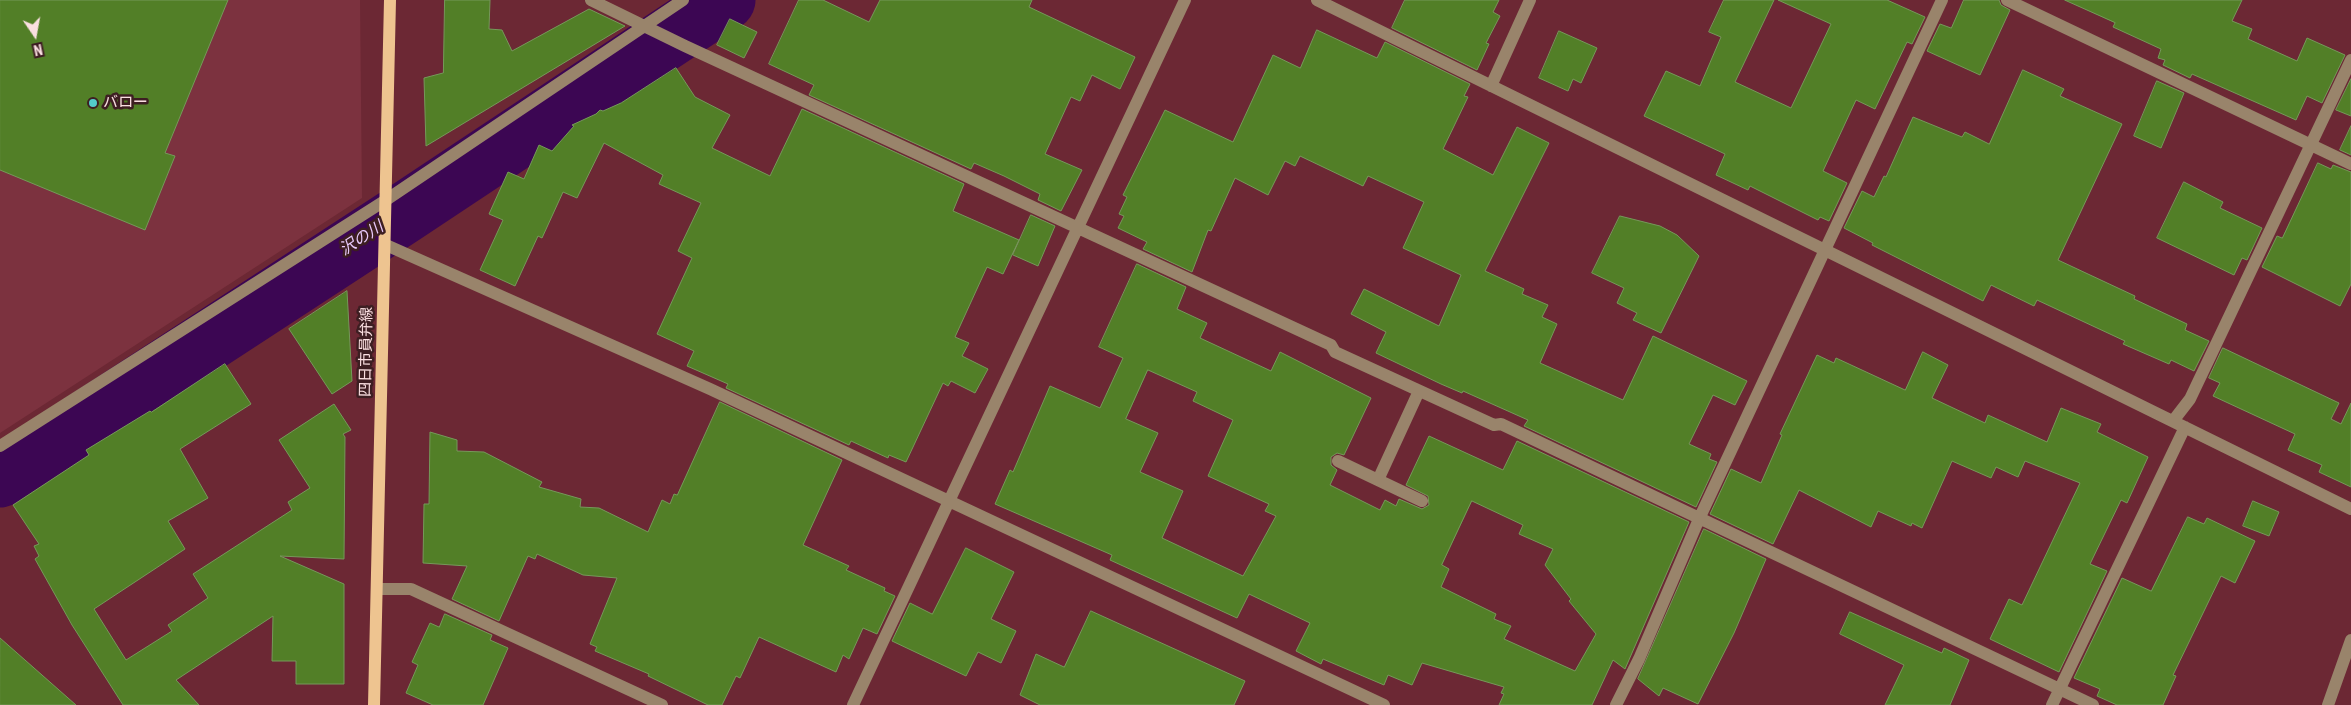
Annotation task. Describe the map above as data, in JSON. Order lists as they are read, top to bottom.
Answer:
{
  "streets": {
    "main road": ["四日市員弁線"]
  },
  "water": ["沢の川"],
  "places": ["バロー"],
  "north": "bottom"
}
